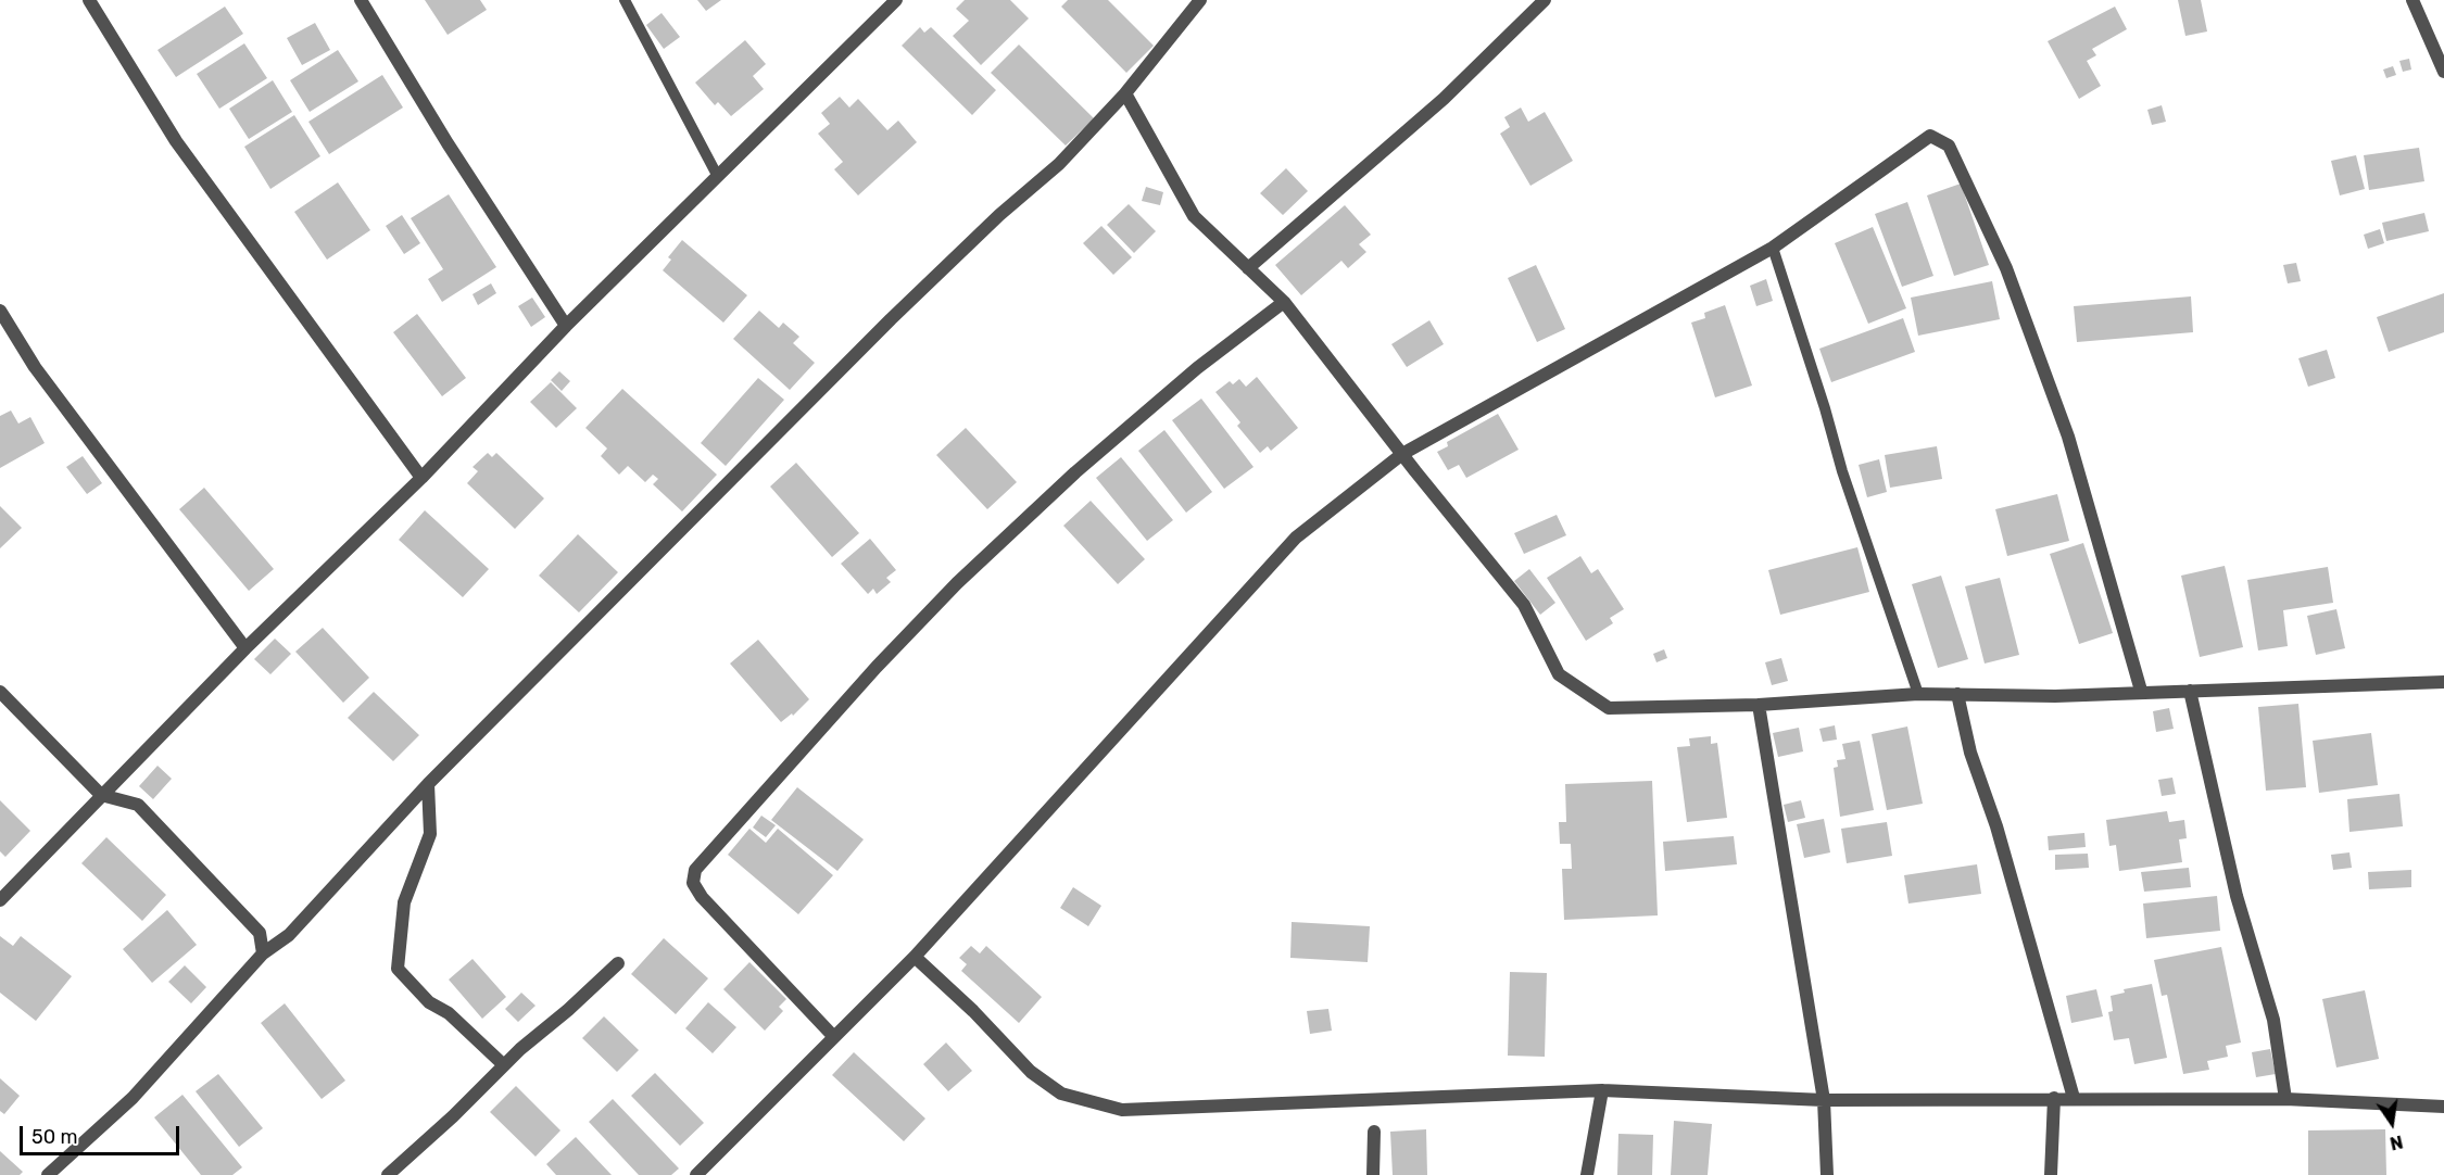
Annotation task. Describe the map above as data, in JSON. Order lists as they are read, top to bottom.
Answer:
{
  "scale_bar": "50 m",
  "north": "bottom"
}
